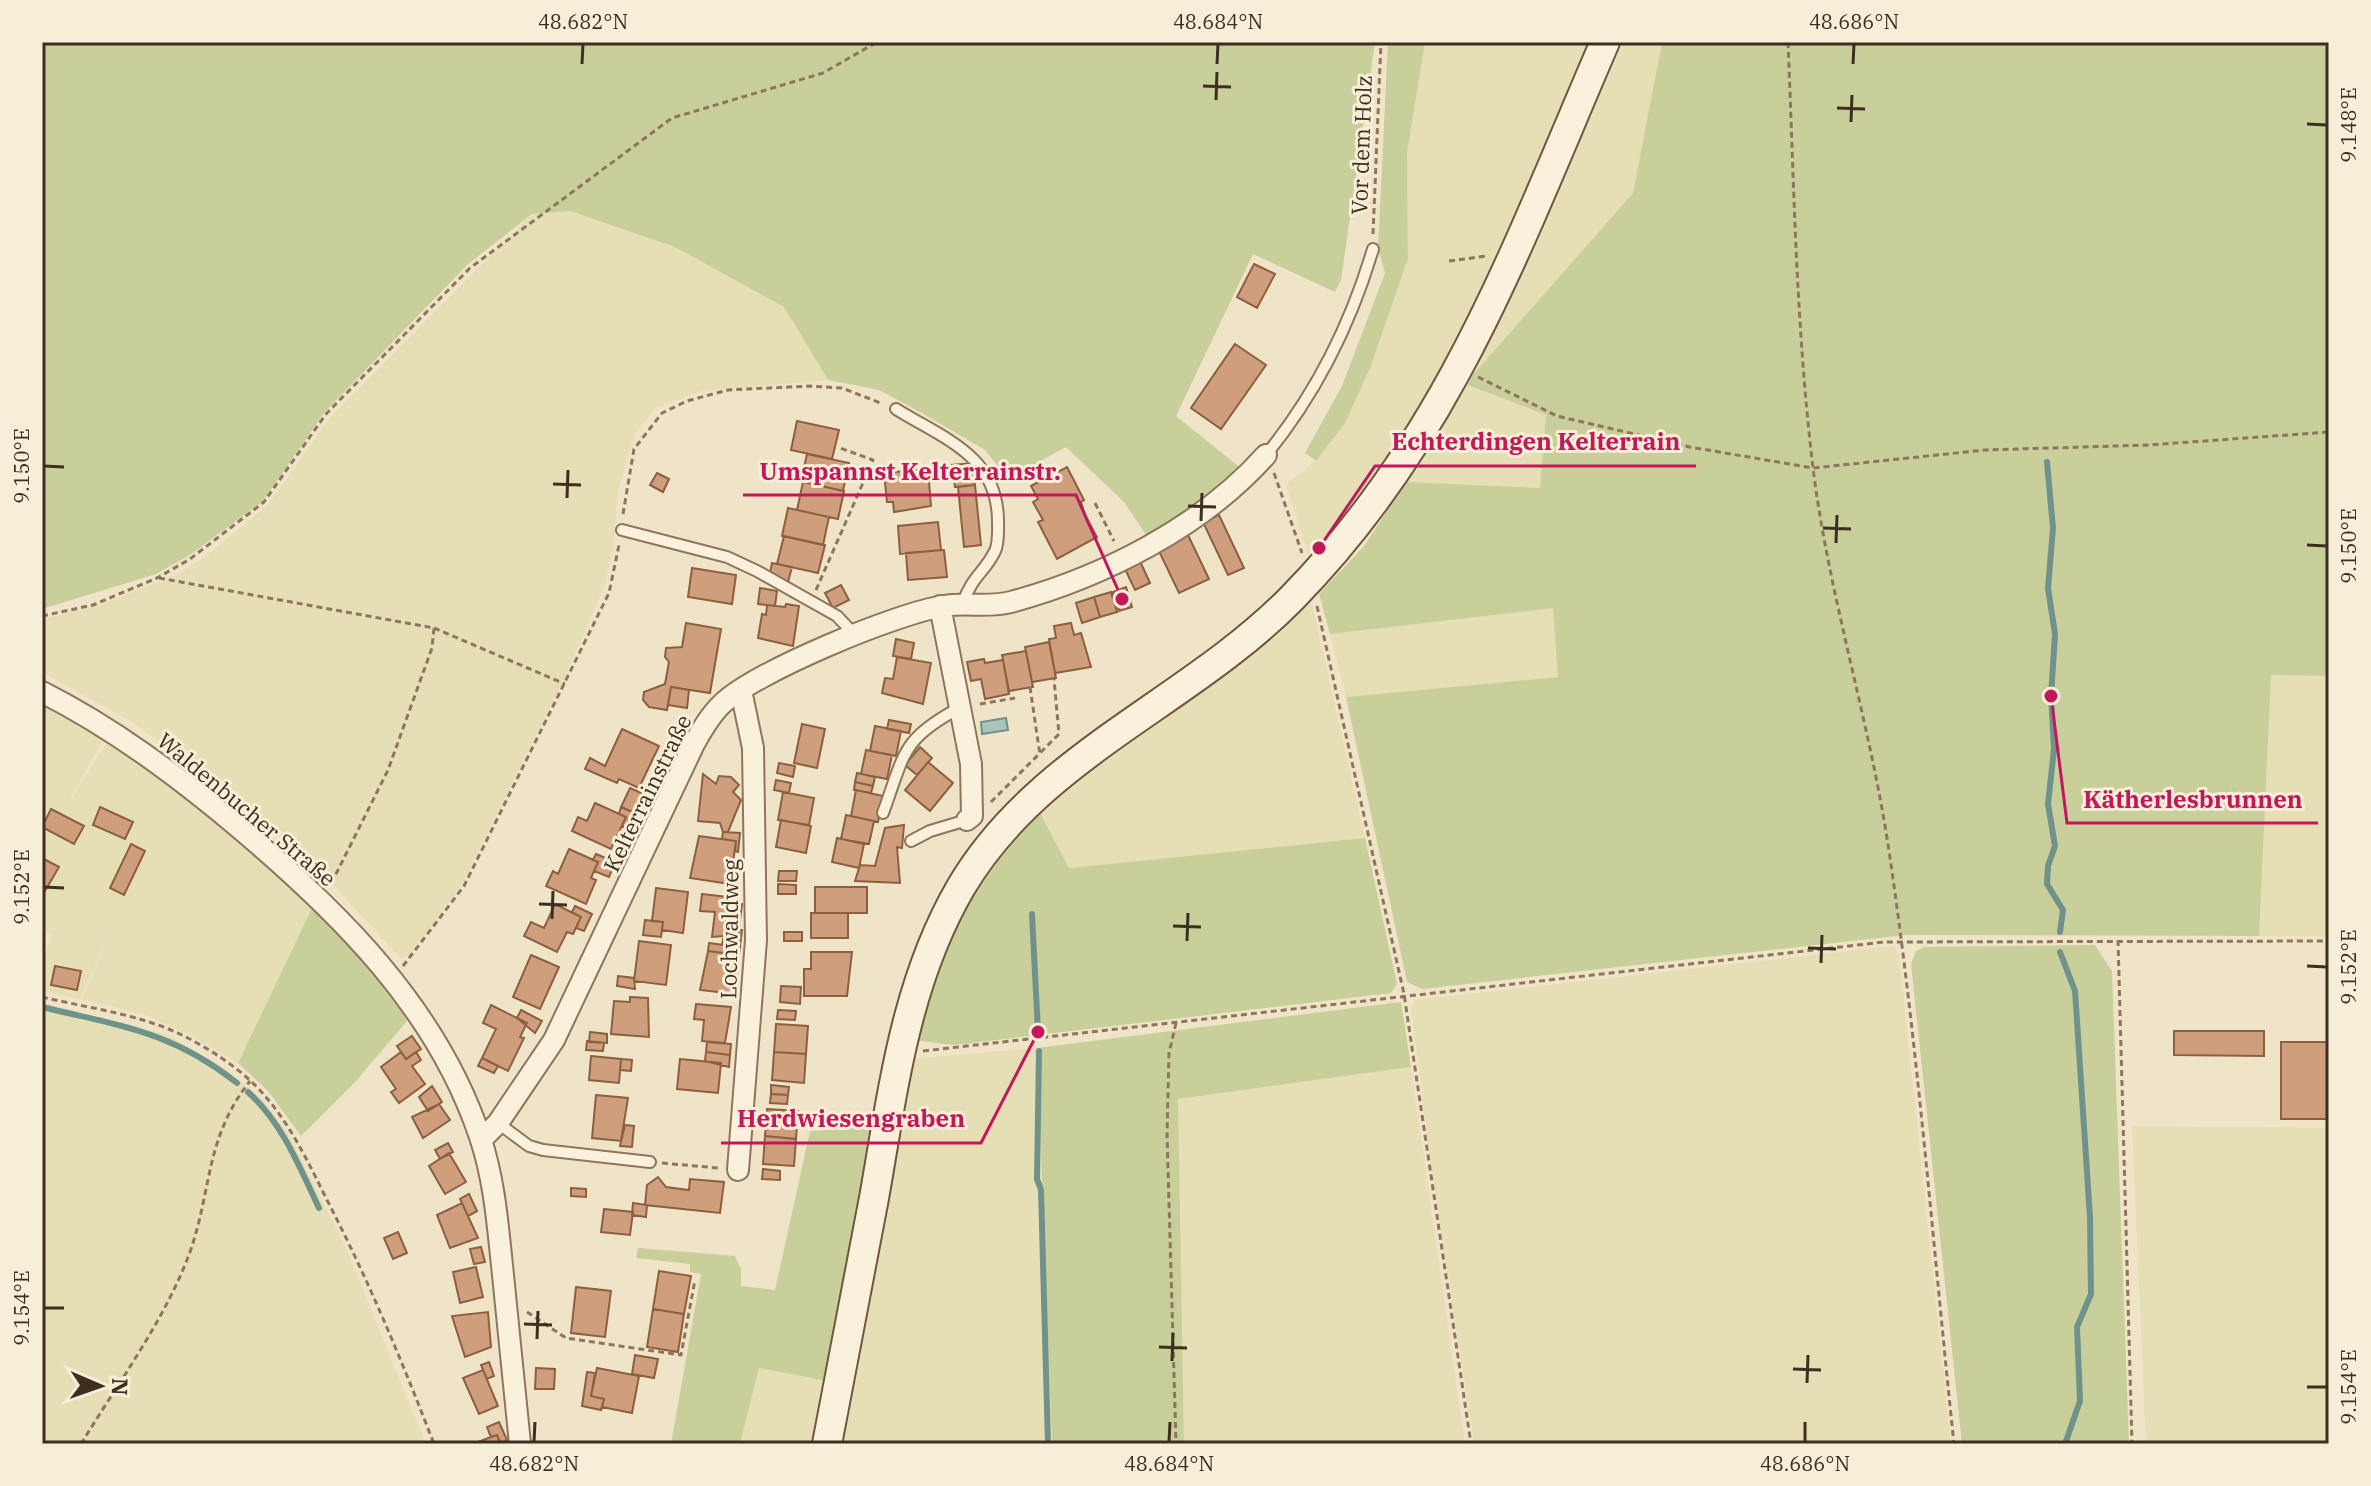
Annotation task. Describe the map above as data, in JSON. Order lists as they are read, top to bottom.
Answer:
{
  "streets": {
    "street": ["Kelterrainstraße", "Waldenbucher Straße", "Lochwaldweg"],
    "path": ["Vor dem Holz"]
  },
  "crossings": [
    ["Kelterrainstraße", "Waldenbucher Straße"],
    ["Kelterrainstraße", "Lochwaldweg"]
  ],
  "places": [
    "Echterdingen Kelterrain",
    "Umspannst Kelterrainstr.",
    "Kätherlesbrunnen",
    "Herdwiesengraben"
  ],
  "north": "right",
  "coordinates": [
    "48.682°N",
    "48.684°N",
    "48.686°N",
    "9.148°E",
    "9.150°E",
    "9.152°E",
    "9.154°E"
  ]
}
